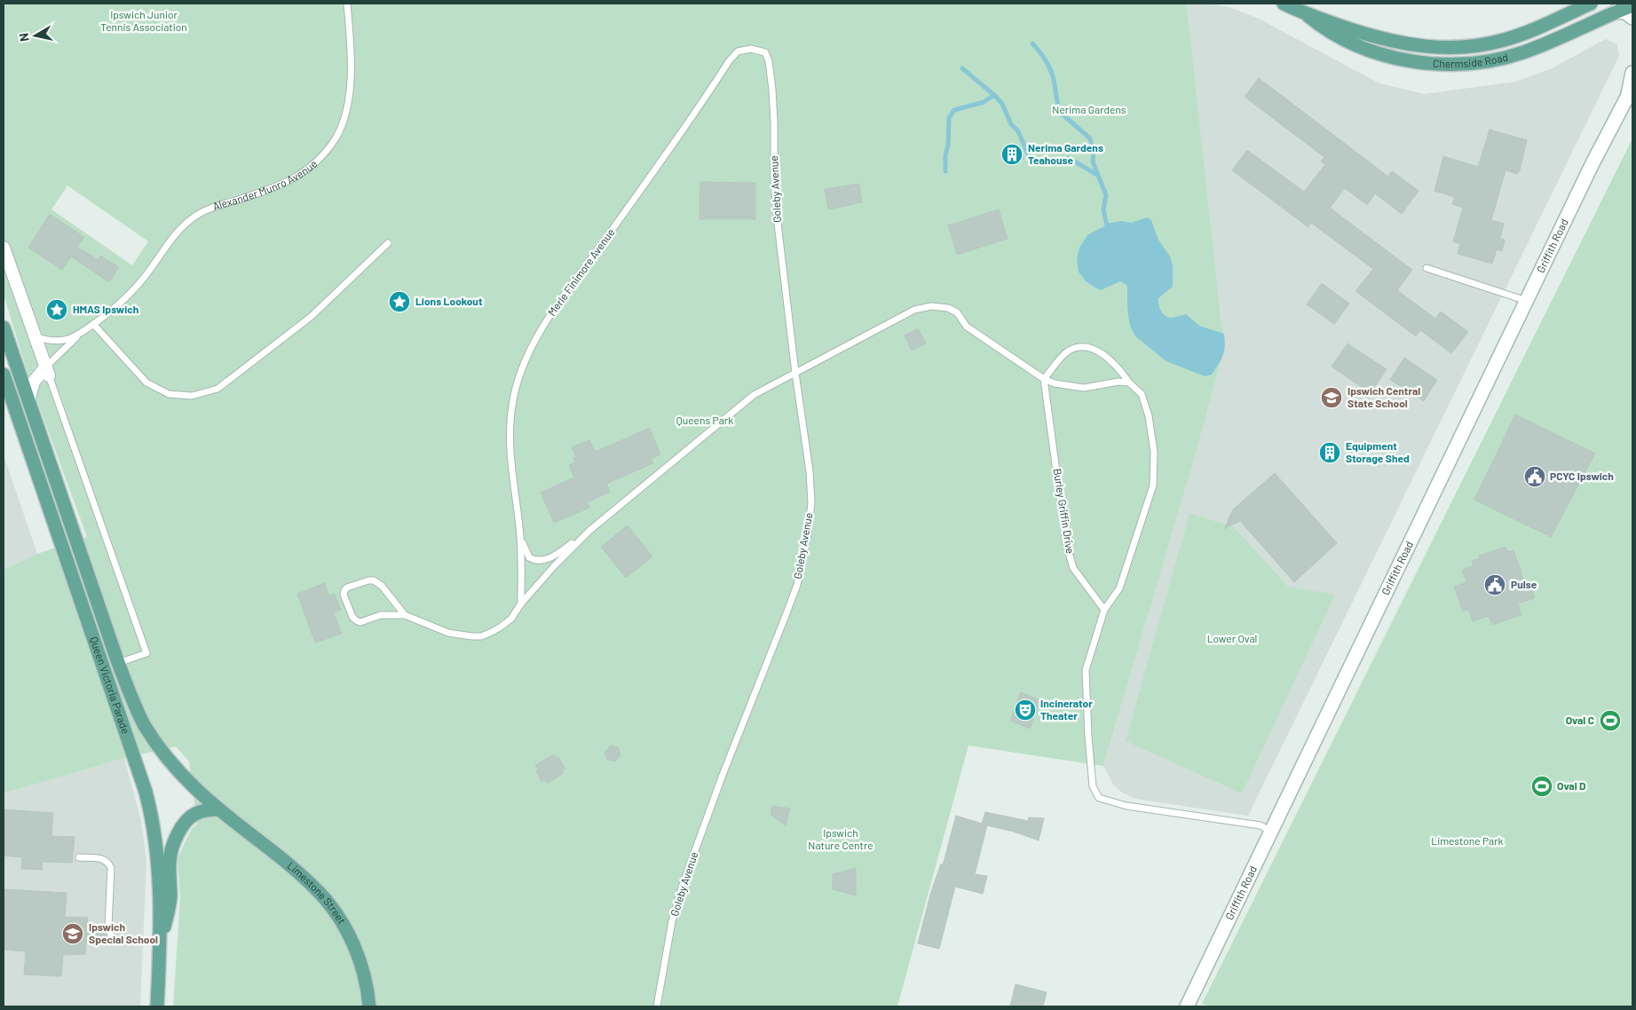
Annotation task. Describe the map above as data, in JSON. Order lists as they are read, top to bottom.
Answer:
{
  "streets": {
    "main road": ["Chermside Road", "Queen Victoria Parade", "Limestone Street"],
    "street": ["Griffith Road"],
    "lane": [
      "Alexander Munro Avenue",
      "Goleby Avenue",
      "Merle Finimore Avenue",
      "Burley Griffin Drive"
    ]
  },
  "crossings": [
    ["Goleby Avenue", "Merle Finimore Avenue"],
    ["Merle Finimore Avenue", "Burley Griffin Drive"],
    ["Queen Victoria Parade", "Limestone Street"]
  ],
  "parks": [
    "Ipswich Junior Tennis Association",
    "Nerima Gardens",
    "Queens Park",
    "Lower Oval",
    "Ipswich Nature Centre",
    "Limestone Park"
  ],
  "places": {
    "building": ["Nerima Gardens Teahouse", "Equipment Storage Shed"],
    "place": ["Lions Lookout", "HMAS Ipswich"],
    "school or university": ["Ipswich Central State School", "Ipswich Special School"],
    "public building": ["PCYC Ipswich", "Pulse"],
    "theatre": ["Incinerator Theater"],
    "sports": ["Oval C", "Oval D"]
  },
  "north": "left"
}
